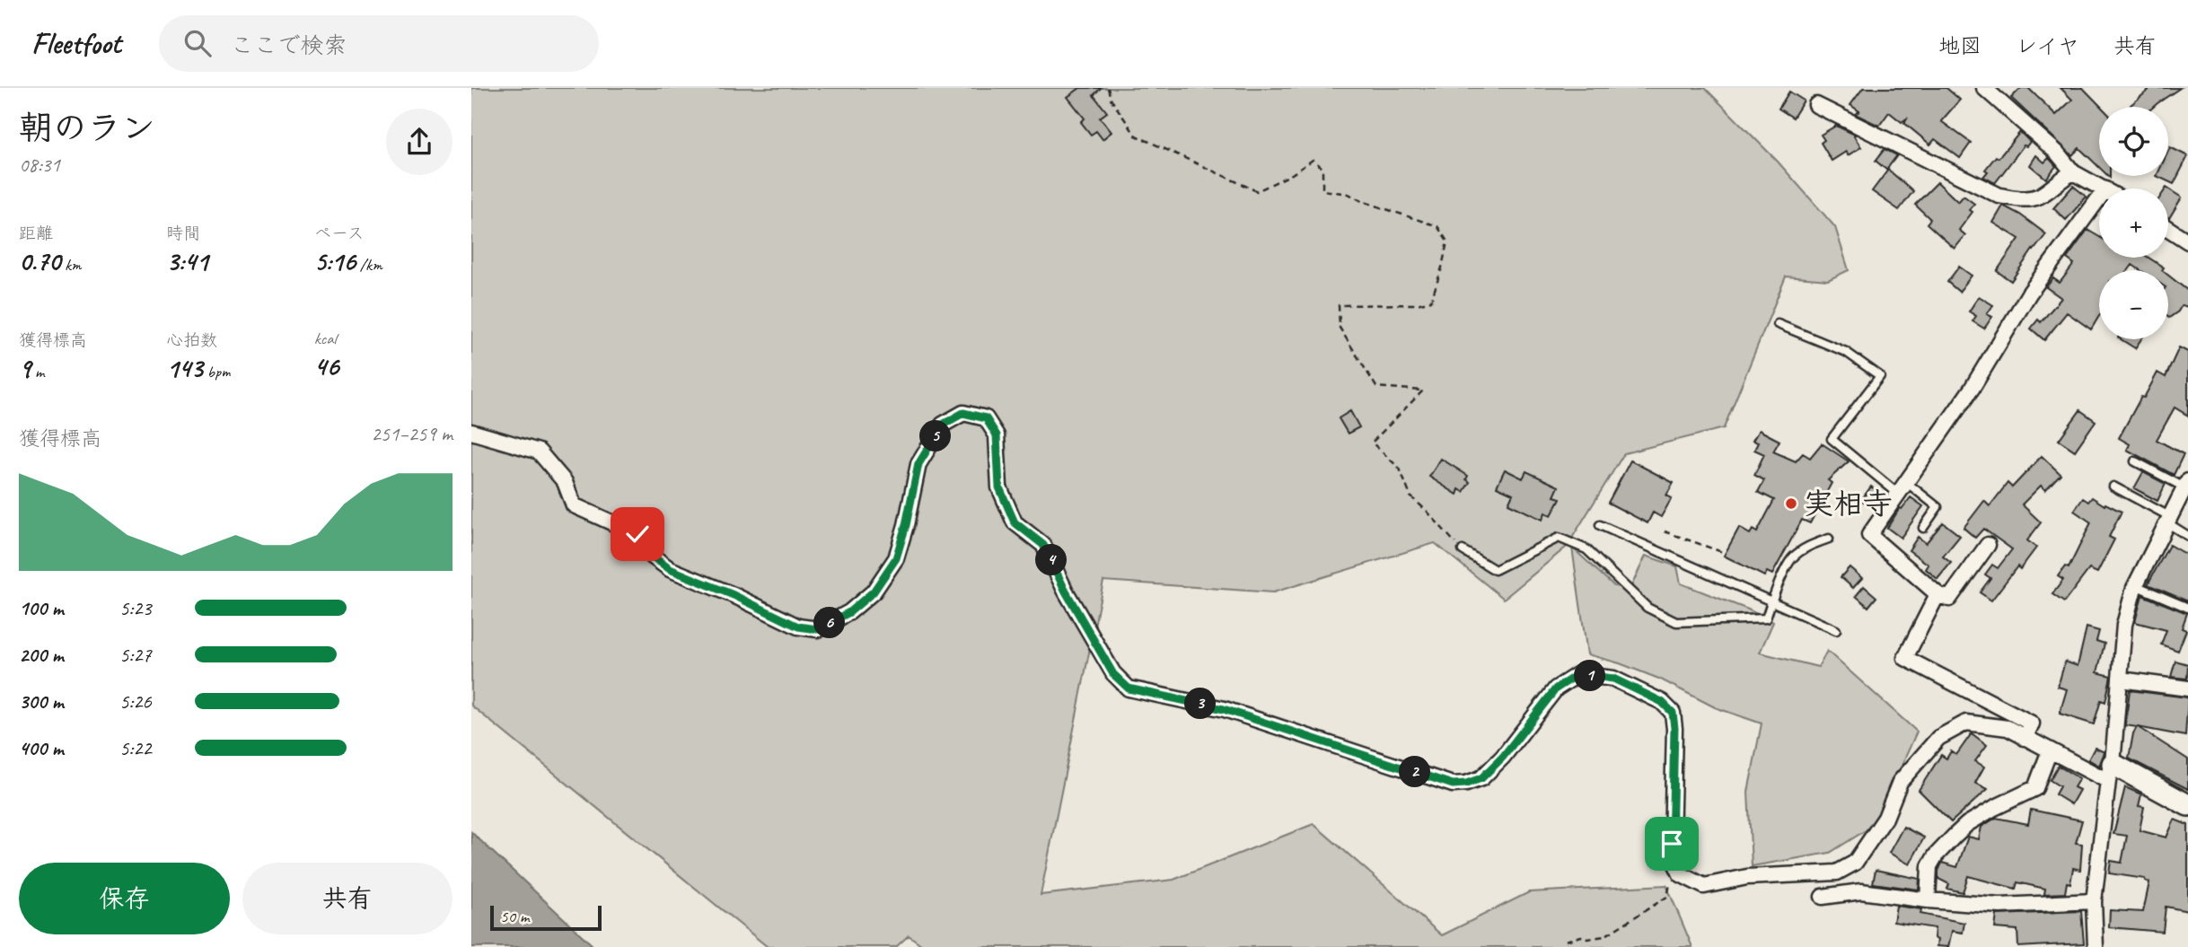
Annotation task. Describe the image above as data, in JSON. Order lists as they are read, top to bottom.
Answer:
{
  "places": ["実相寺"],
  "scale_bar": "50 m",
  "page": {
    "header": "Fleetfoot",
    "search": "ここで検索",
    "nav": ["地図", "レイヤ", "共有"],
    "heading": ["朝のラン", "08:31"],
    "map_buttons": ["+", "−"],
    "stats": [
      ["距離", "0.70 km"],
      ["時間", "3:41"],
      ["ペース", "5:16 /km"],
      ["獲得標高", "9 m"],
      ["心拍数", "143 bpm"],
      ["kcal", "46"]
    ],
    "chart": ["獲得標高", "251–259 m"],
    "pins": [
      "5",
      "4",
      "6",
      "1",
      "3",
      "2"
    ],
    "list": [
      {
        "name": "100 m",
        "note": "5:23"
      },
      {
        "name": "200 m",
        "note": "5:27"
      },
      {
        "name": "300 m",
        "note": "5:26"
      },
      {
        "name": "400 m",
        "note": "5:22"
      }
    ],
    "buttons": ["保存", "共有"],
    "scale": "50 m"
  }
}
